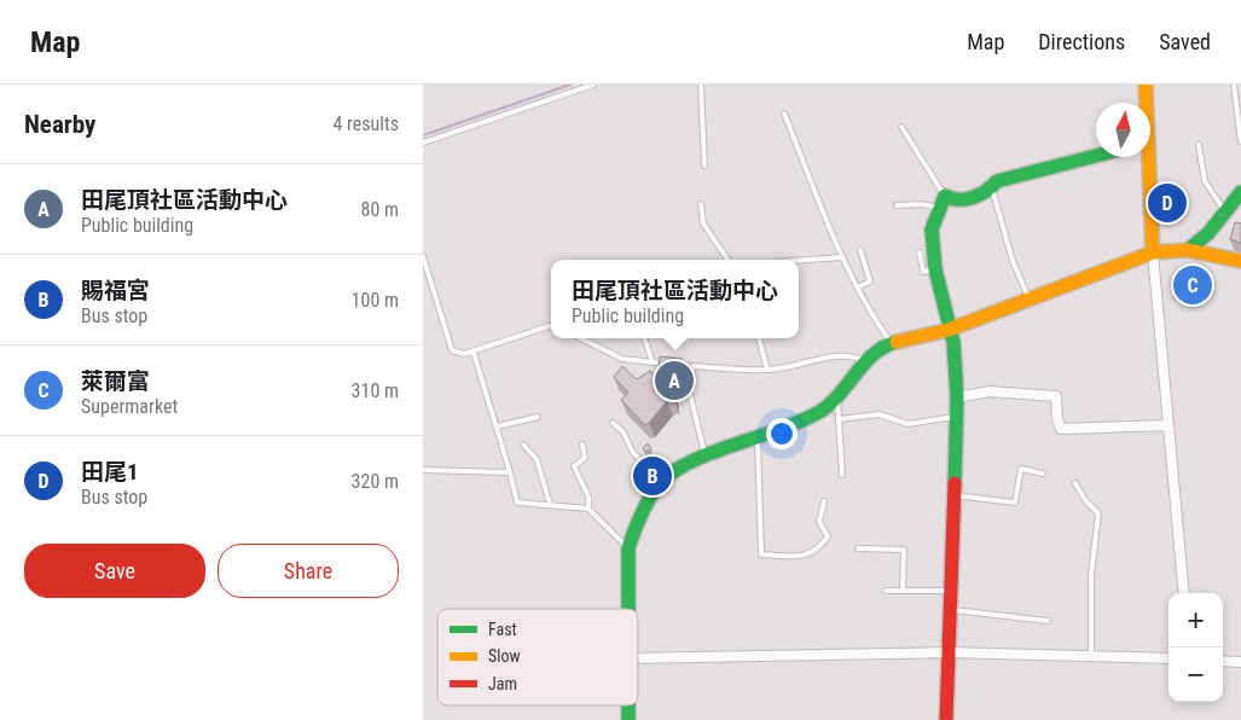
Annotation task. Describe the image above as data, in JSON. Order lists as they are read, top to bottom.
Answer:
{
  "legend": ["Fast", "Slow", "Jam"],
  "north": "top",
  "page": {
    "header": "Map",
    "nav": ["Map", "Directions", "Saved"],
    "heading": ["Nearby", "4 results"],
    "list": [
      {
        "mark": "A",
        "name": "田尾頂社區活動中心",
        "note": "Public building",
        "value": "80 m"
      },
      {
        "mark": "B",
        "name": "賜福宮",
        "note": "Bus stop",
        "value": "100 m"
      },
      {
        "mark": "C",
        "name": "萊爾富",
        "note": "Supermarket",
        "value": "310 m"
      },
      {
        "mark": "D",
        "name": "田尾1",
        "note": "Bus stop",
        "value": "320 m"
      }
    ],
    "pins": [
      "D",
      "C",
      "A",
      "B"
    ],
    "popup": ["田尾頂社區活動中心", "Public building"],
    "buttons": ["Save", "Share"],
    "map_buttons": ["+", "−"]
  }
}
